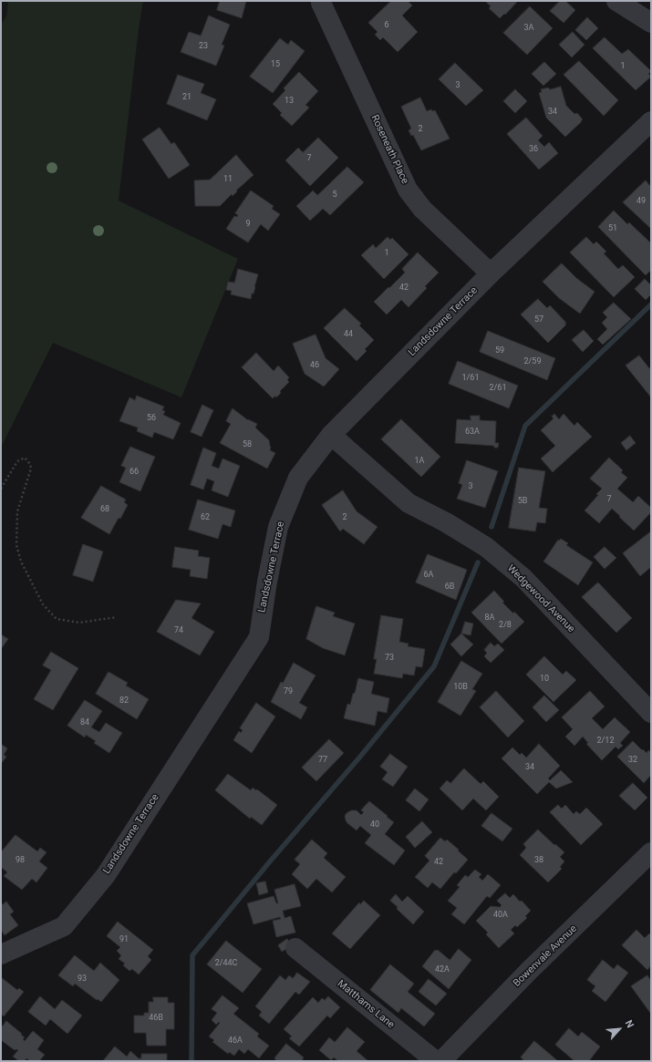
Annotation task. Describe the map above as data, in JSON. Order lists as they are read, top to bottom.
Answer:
{
  "streets": {
    "street": [
      "Roseneath Place",
      "Landsdowne Terrace",
      "Wedgewood Avenue",
      "Bowenvale Avenue",
      "Matthams Lane"
    ]
  },
  "crossings": [
    ["Roseneath Place", "Landsdowne Terrace"],
    ["Landsdowne Terrace", "Wedgewood Avenue"]
  ],
  "house_numbers": [
    "6",
    "3A",
    "23",
    "15",
    "1",
    "3",
    "21",
    "13",
    "34",
    "2",
    "36",
    "7",
    "11",
    "5",
    "49",
    "9",
    "51",
    "1",
    "42",
    "57",
    "44",
    "59",
    "2/59",
    "46",
    "1/61",
    "2/61",
    "56",
    "63A",
    "58",
    "1A",
    "66",
    "3",
    "7",
    "5B",
    "68",
    "62",
    "2",
    "6A",
    "6B",
    "8A",
    "2/8",
    "74",
    "73",
    "10",
    "10B",
    "79",
    "82",
    "84",
    "2/12",
    "77",
    "32",
    "34",
    "40",
    "98",
    "38",
    "42",
    "40A",
    "91",
    "2/44C",
    "42A",
    "93",
    "46B",
    "46A"
  ],
  "north": "top right"
}
